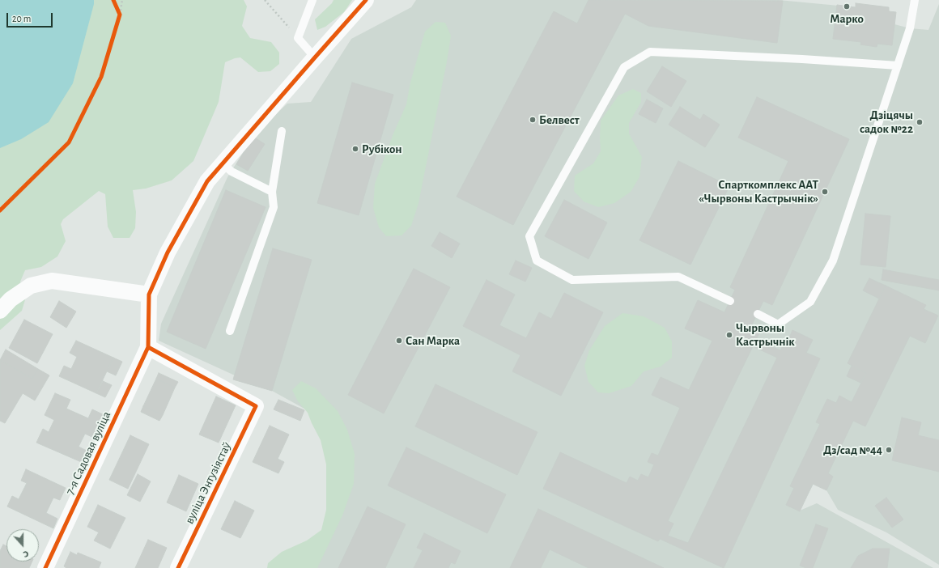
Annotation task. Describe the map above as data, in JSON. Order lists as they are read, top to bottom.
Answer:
{
  "streets": {
    "street": ["7-я Садовая вуліца", "вуліца Энтузіястаў"]
  },
  "crossings": [
    ["7-я Садовая вуліца", "вуліца Энтузіястаў"]
  ],
  "places": [
    "Марко",
    "Белвест",
    "Дзіцячы садок №22",
    "Рубікон",
    "Спарткомплекс ААТ «Чырвоны Кастрычнік»",
    "Чырвоны Кастрычнік",
    "Сан Марка",
    "Дз/сад №44"
  ],
  "scale_bar": "20 m",
  "north": "bottom"
}
